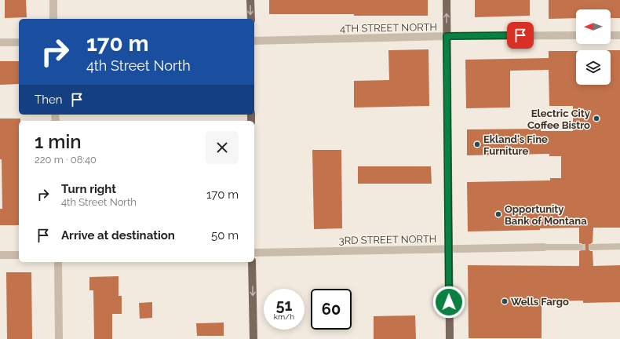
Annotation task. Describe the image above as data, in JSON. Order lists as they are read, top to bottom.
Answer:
{
  "streets": {
    "street": ["4TH STREET NORTH", "3RD STREET NORTH"]
  },
  "places": [
    "Electric City Coffee Bistro",
    "Ekland's Fine Furniture",
    "Opportunity Bank of Montana",
    "Wells Fargo"
  ],
  "north": "left",
  "page": {
    "turn": ["170 m", "4th Street North"],
    "then": "Then",
    "heading": ["1 min", "220 m · 08:40"],
    "list": [
      {
        "name": "Turn right",
        "note": "4th Street North",
        "value": "170 m"
      },
      {
        "name": "Arrive at destination",
        "value": "50 m"
      }
    ],
    "speed": "51 km/h",
    "limit": "60"
  }
}
